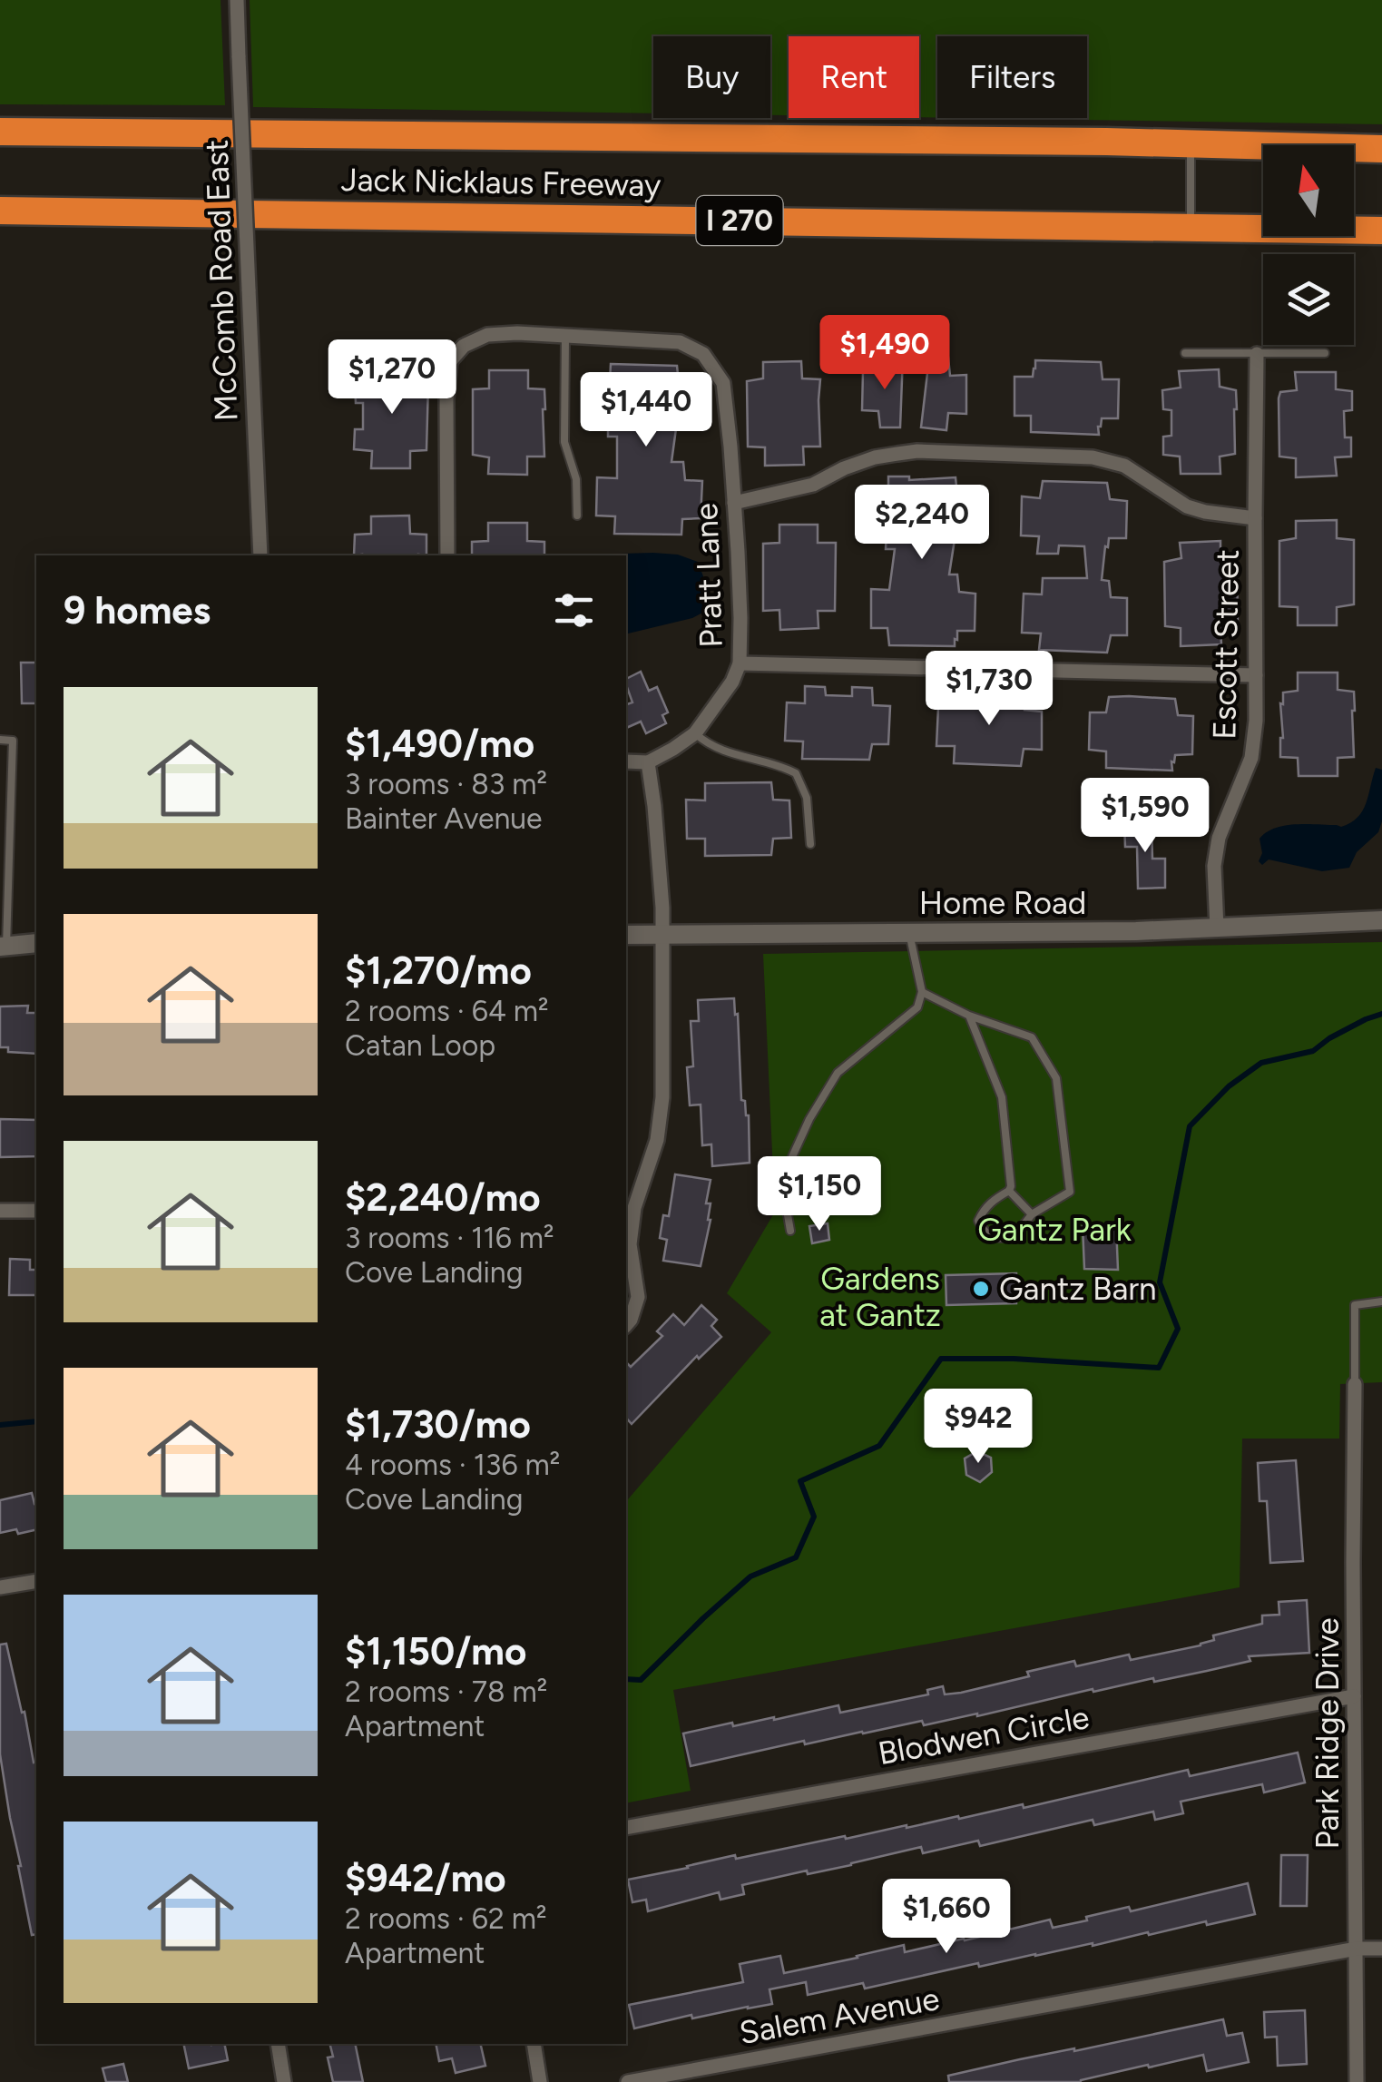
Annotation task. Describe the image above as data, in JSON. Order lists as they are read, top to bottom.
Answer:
{
  "streets": {
    "highway": ["Jack Nicklaus Freeway", "I 270"],
    "street": [
      "McComb Road East",
      "Pratt Lane",
      "Escott Street",
      "Home Road",
      "Park Ridge Drive",
      "Blodwen Circle",
      "Salem Avenue"
    ]
  },
  "crossings": [
    ["Escott Street", "Home Road"],
    ["Park Ridge Drive", "Blodwen Circle"],
    ["Park Ridge Drive", "Salem Avenue"]
  ],
  "parks": ["Gantz Park", "Gardens at Gantz"],
  "places": ["Gantz Barn"],
  "north": "top",
  "page": {
    "chip": ["Buy", "Rent", "Filters"],
    "price": [
      "$1,490",
      "$1,270",
      "$1,440",
      "$2,240",
      "$1,730",
      "$1,590",
      "$1,150",
      "$942",
      "$1,660"
    ],
    "heading": "9 homes",
    "list": [
      {
        "name": "$1,490/mo",
        "note": "3 rooms · 83 m² · Bainter Avenue"
      },
      {
        "name": "$1,270/mo",
        "note": "2 rooms · 64 m² · Catan Loop"
      },
      {
        "name": "$2,240/mo",
        "note": "3 rooms · 116 m² · Cove Landing"
      },
      {
        "name": "$1,730/mo",
        "note": "4 rooms · 136 m² · Cove Landing"
      },
      {
        "name": "$1,150/mo",
        "note": "2 rooms · 78 m² · Apartment"
      },
      {
        "name": "$942/mo",
        "note": "2 rooms · 62 m² · Apartment"
      }
    ]
  }
}
